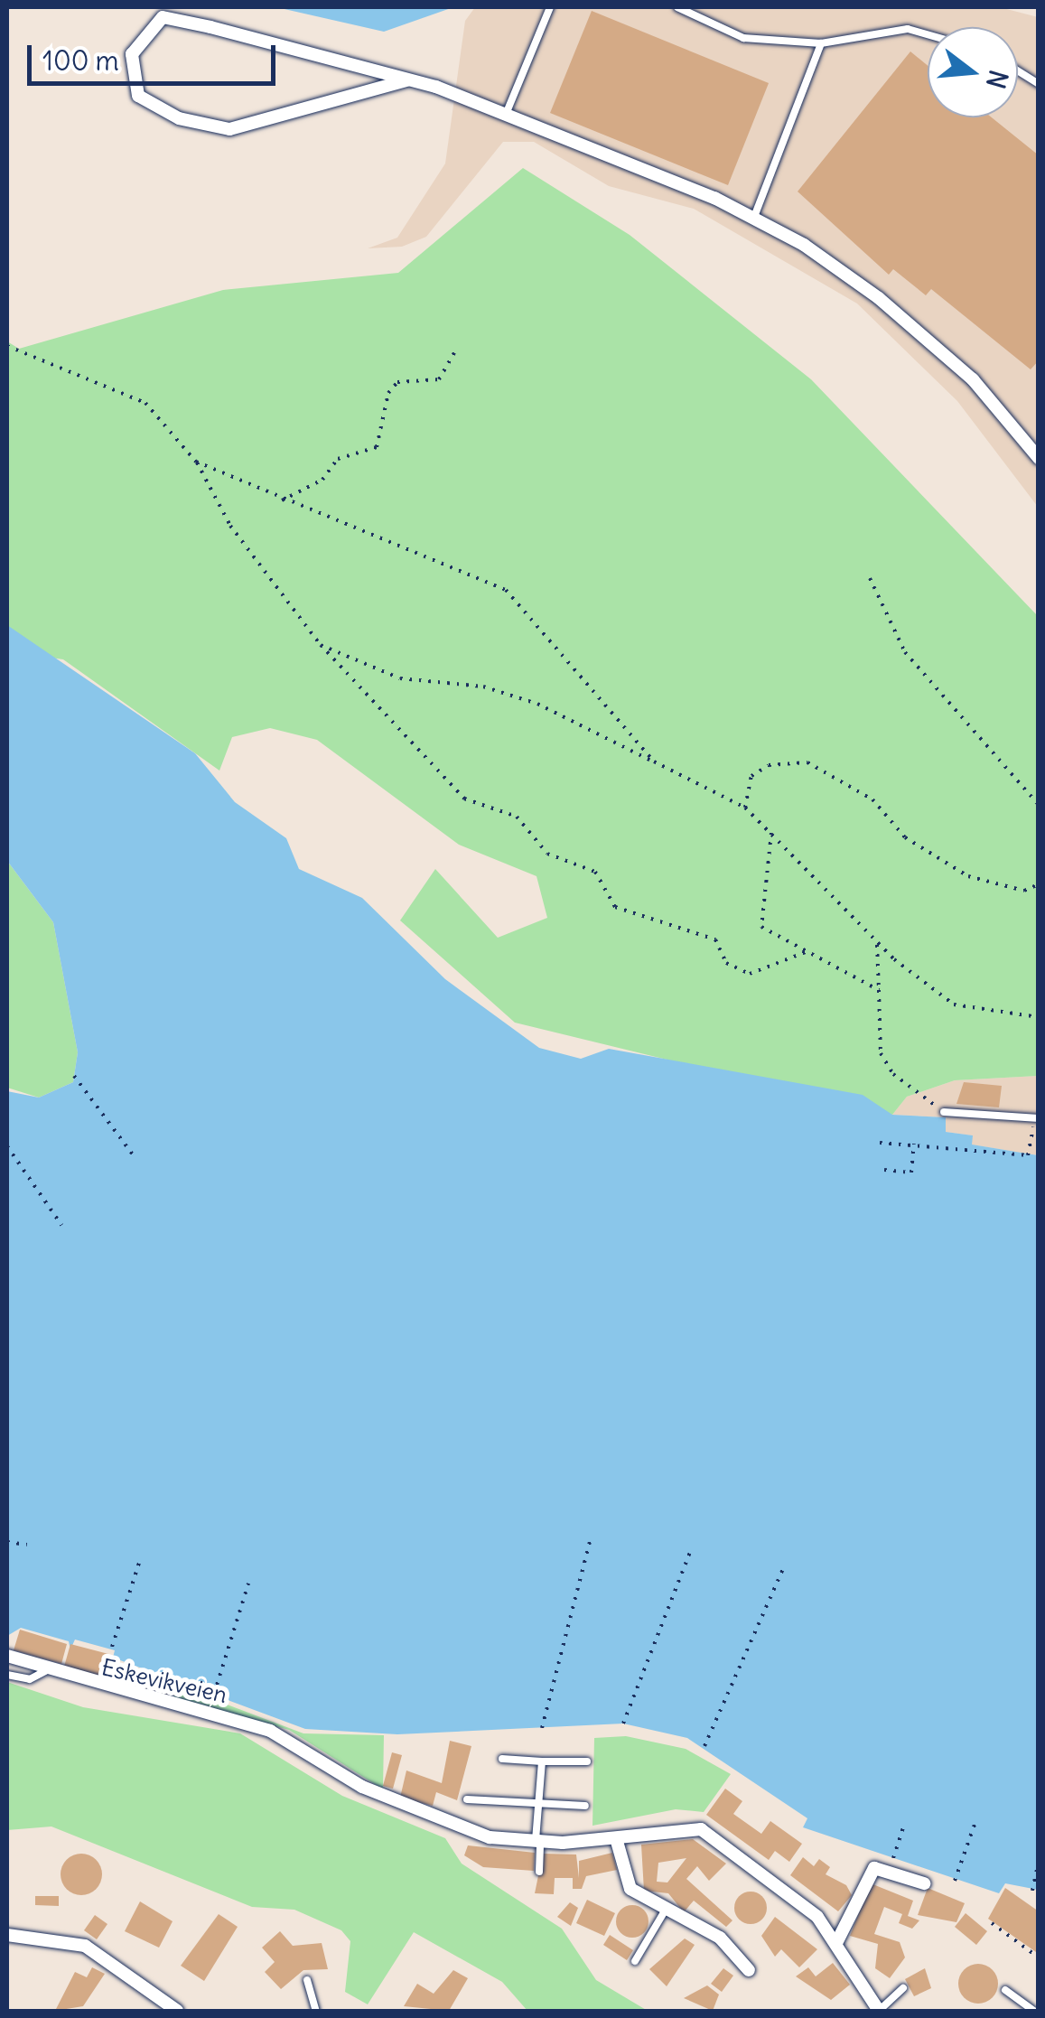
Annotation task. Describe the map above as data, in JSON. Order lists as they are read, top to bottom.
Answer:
{
  "streets": {
    "street": ["Eskevikveien"]
  },
  "scale_bar": "100 m",
  "north": "right"
}
